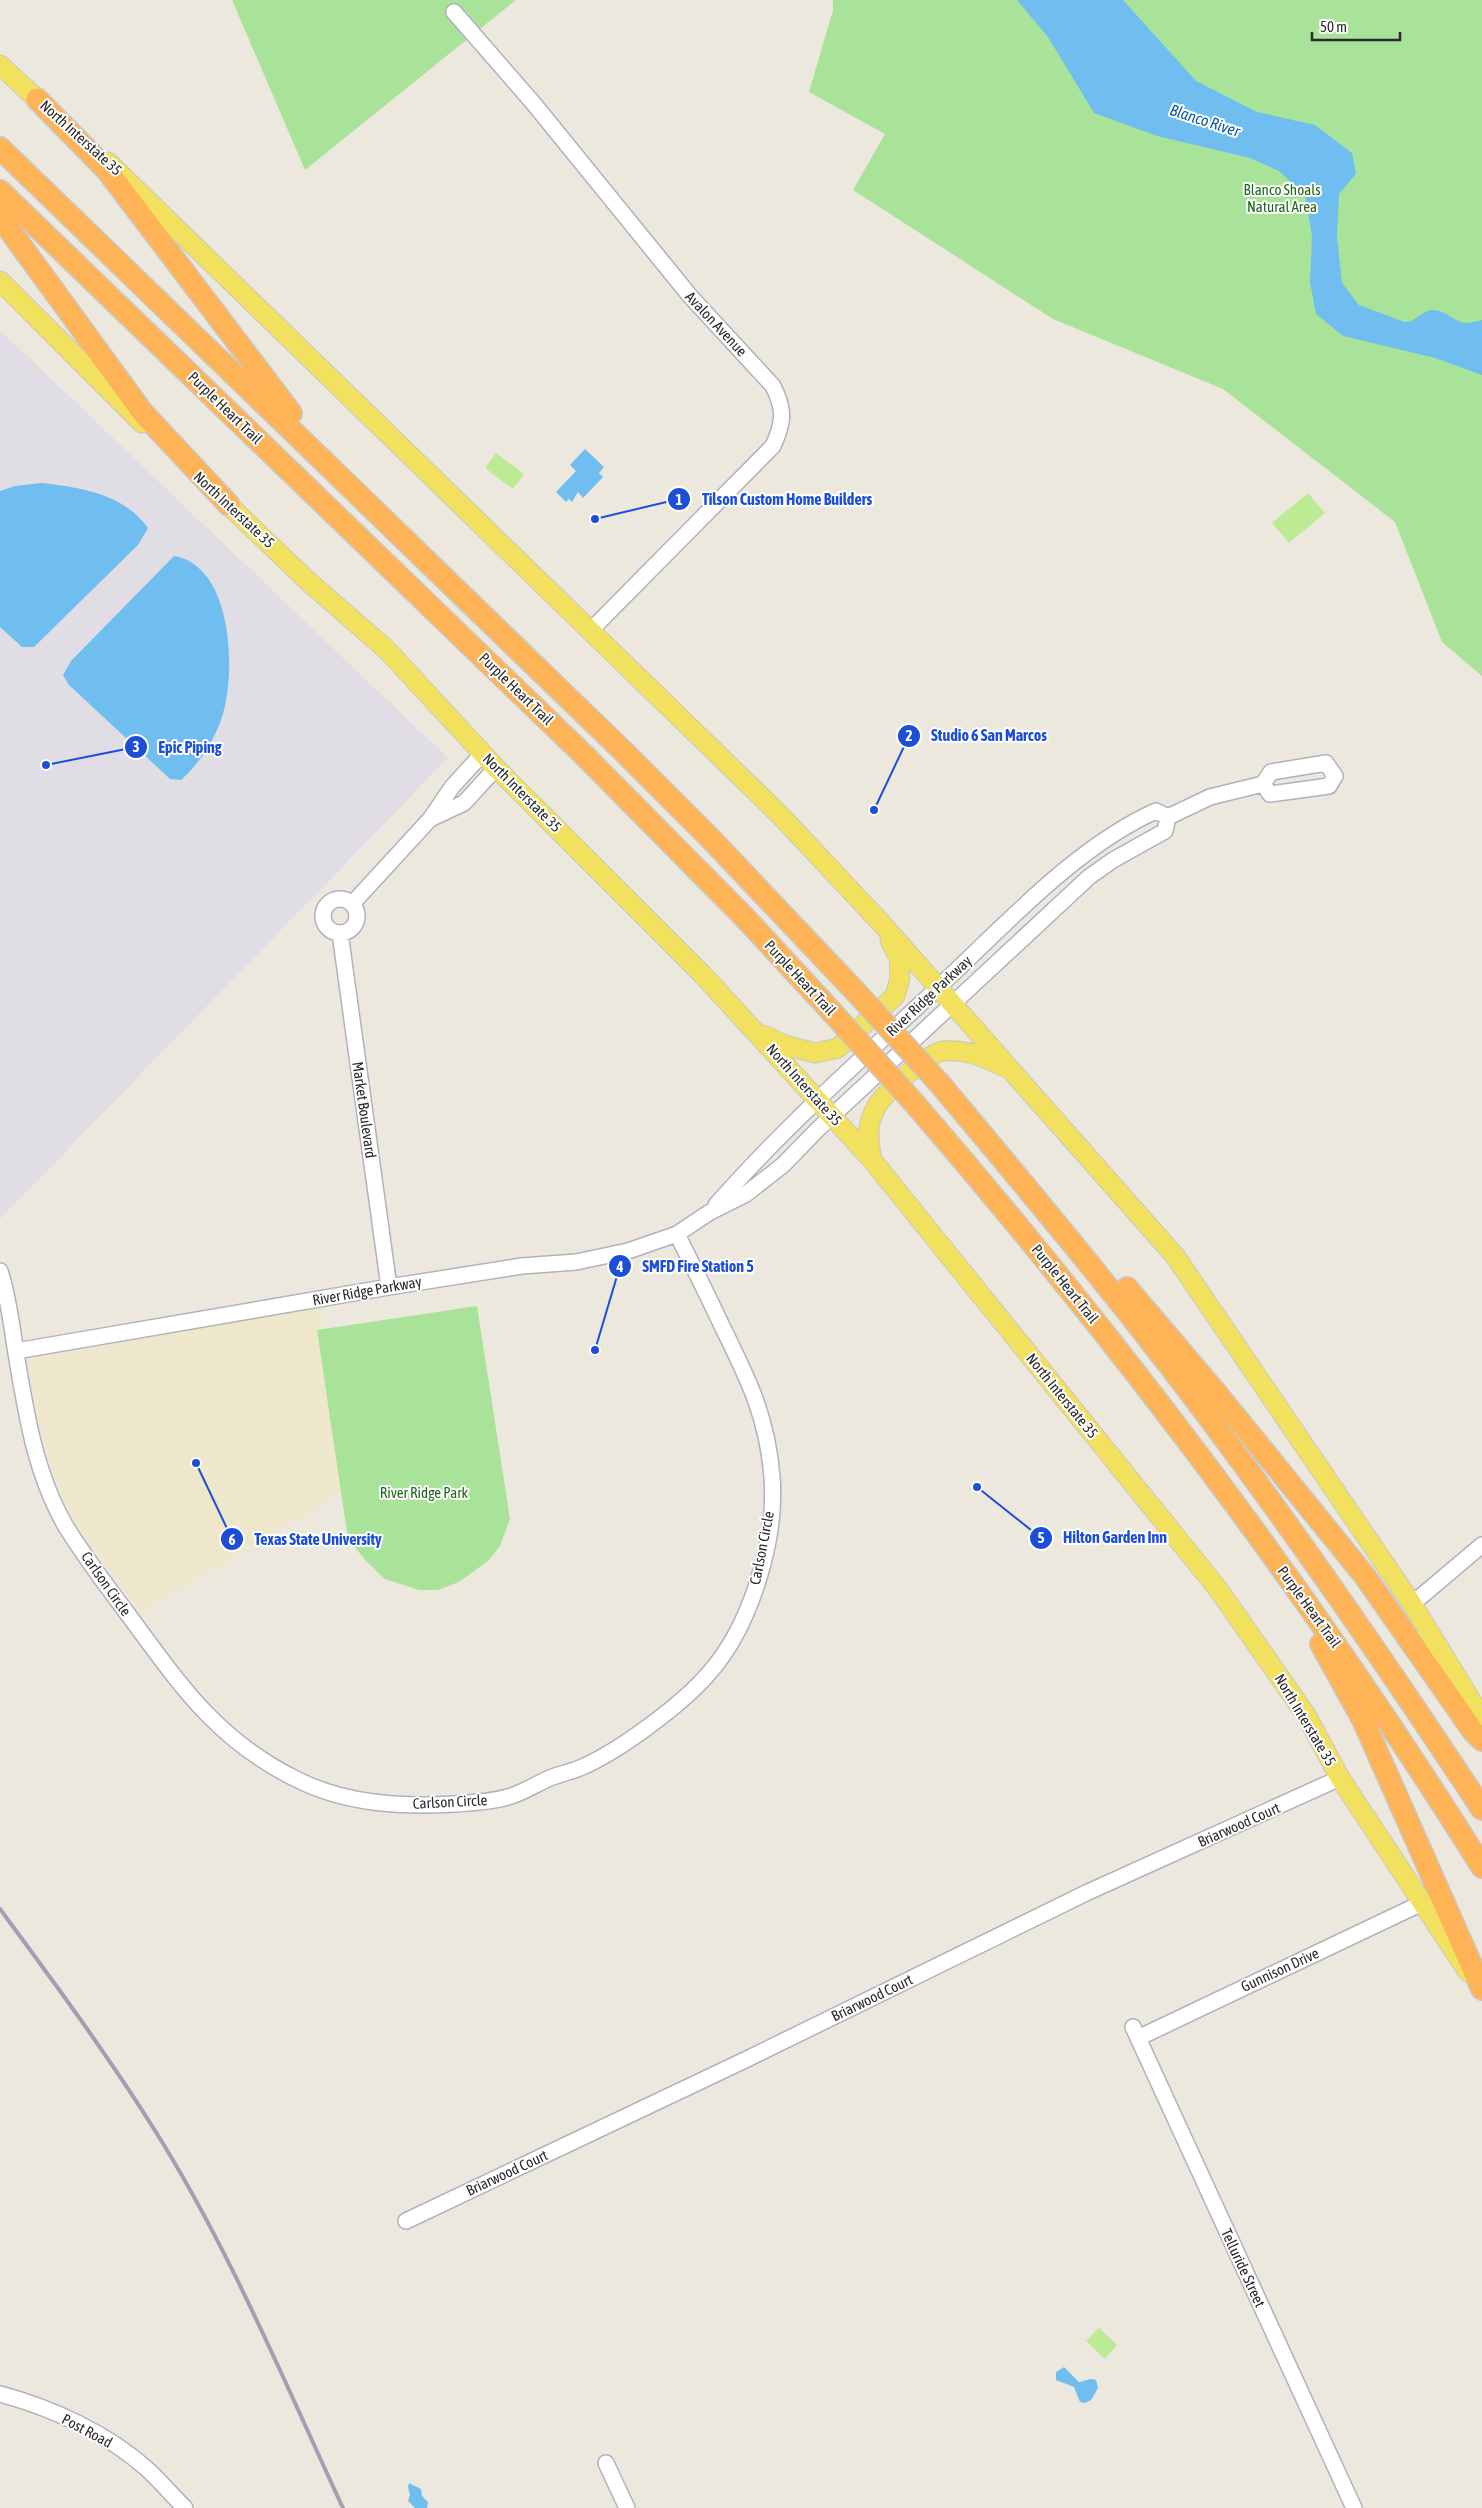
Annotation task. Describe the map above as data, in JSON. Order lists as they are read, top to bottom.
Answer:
{
  "streets": {
    "highway": ["Purple Heart Trail"],
    "main road": ["North Interstate 35"],
    "street": [
      "Avalon Avenue",
      "River Ridge Parkway",
      "Market Boulevard",
      "Carlson Circle",
      "Briarwood Court",
      "Gunnison Drive",
      "Telluride Street",
      "Post Road"
    ]
  },
  "crossings": [
    ["North Interstate 35", "Avalon Avenue"],
    ["North Interstate 35", "River Ridge Parkway"],
    ["North Interstate 35", "Briarwood Court"],
    ["North Interstate 35", "Gunnison Drive"],
    ["River Ridge Parkway", "Market Boulevard"],
    ["River Ridge Parkway", "Carlson Circle"],
    ["Gunnison Drive", "Telluride Street"]
  ],
  "water": ["Blanco River"],
  "parks": ["Blanco Shoals Natural Area", "River Ridge Park"],
  "places": [
    "Tilson Custom Home Builders",
    "Epic Piping",
    "Studio 6 San Marcos",
    "SMFD Fire Station 5",
    "Texas State University",
    "Hilton Garden Inn"
  ],
  "scale_bar": "50 m"
}
